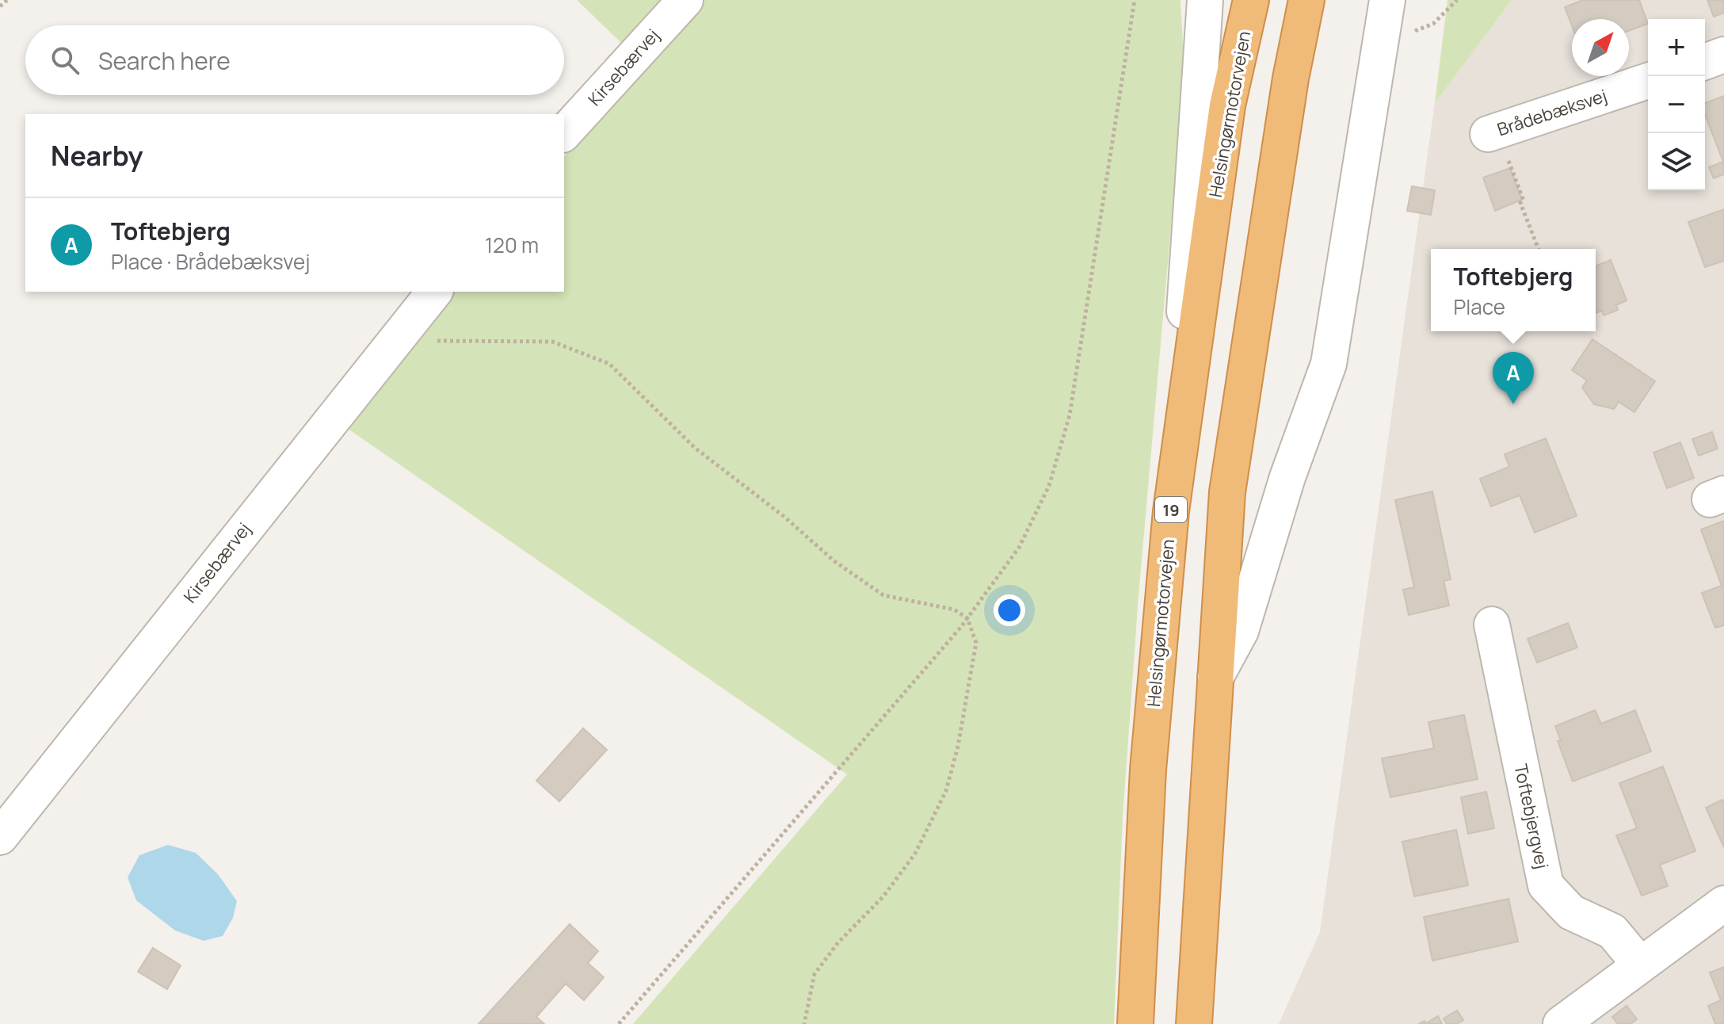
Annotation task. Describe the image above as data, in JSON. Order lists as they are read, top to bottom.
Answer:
{
  "streets": {
    "highway": ["Helsingørmotorvejen", "19"],
    "street": ["Kirsebærvej", "Brådebæksvej", "Toftebjergvej"]
  },
  "north": "top right",
  "page": {
    "map_buttons": ["+", "−"],
    "search": "Search here",
    "heading": "Nearby",
    "list": [
      {
        "mark": "A",
        "name": "Toftebjerg",
        "note": "Place · Brådebæksvej",
        "value": "120 m"
      }
    ],
    "popup": ["Toftebjerg", "Place"],
    "pins": "A"
  }
}
